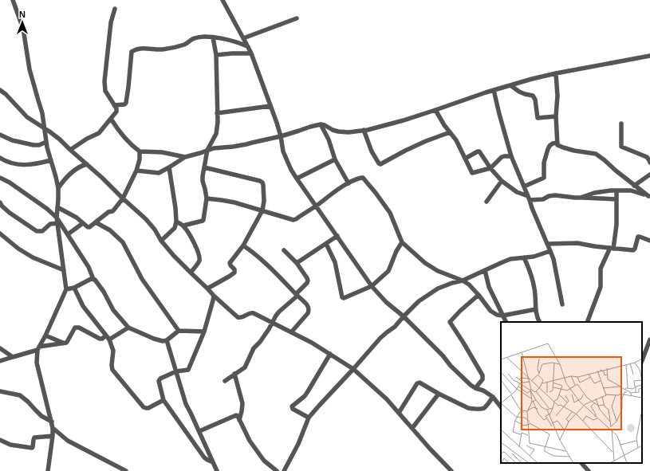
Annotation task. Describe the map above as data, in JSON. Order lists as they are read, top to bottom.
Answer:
{
  "north": "top"
}
